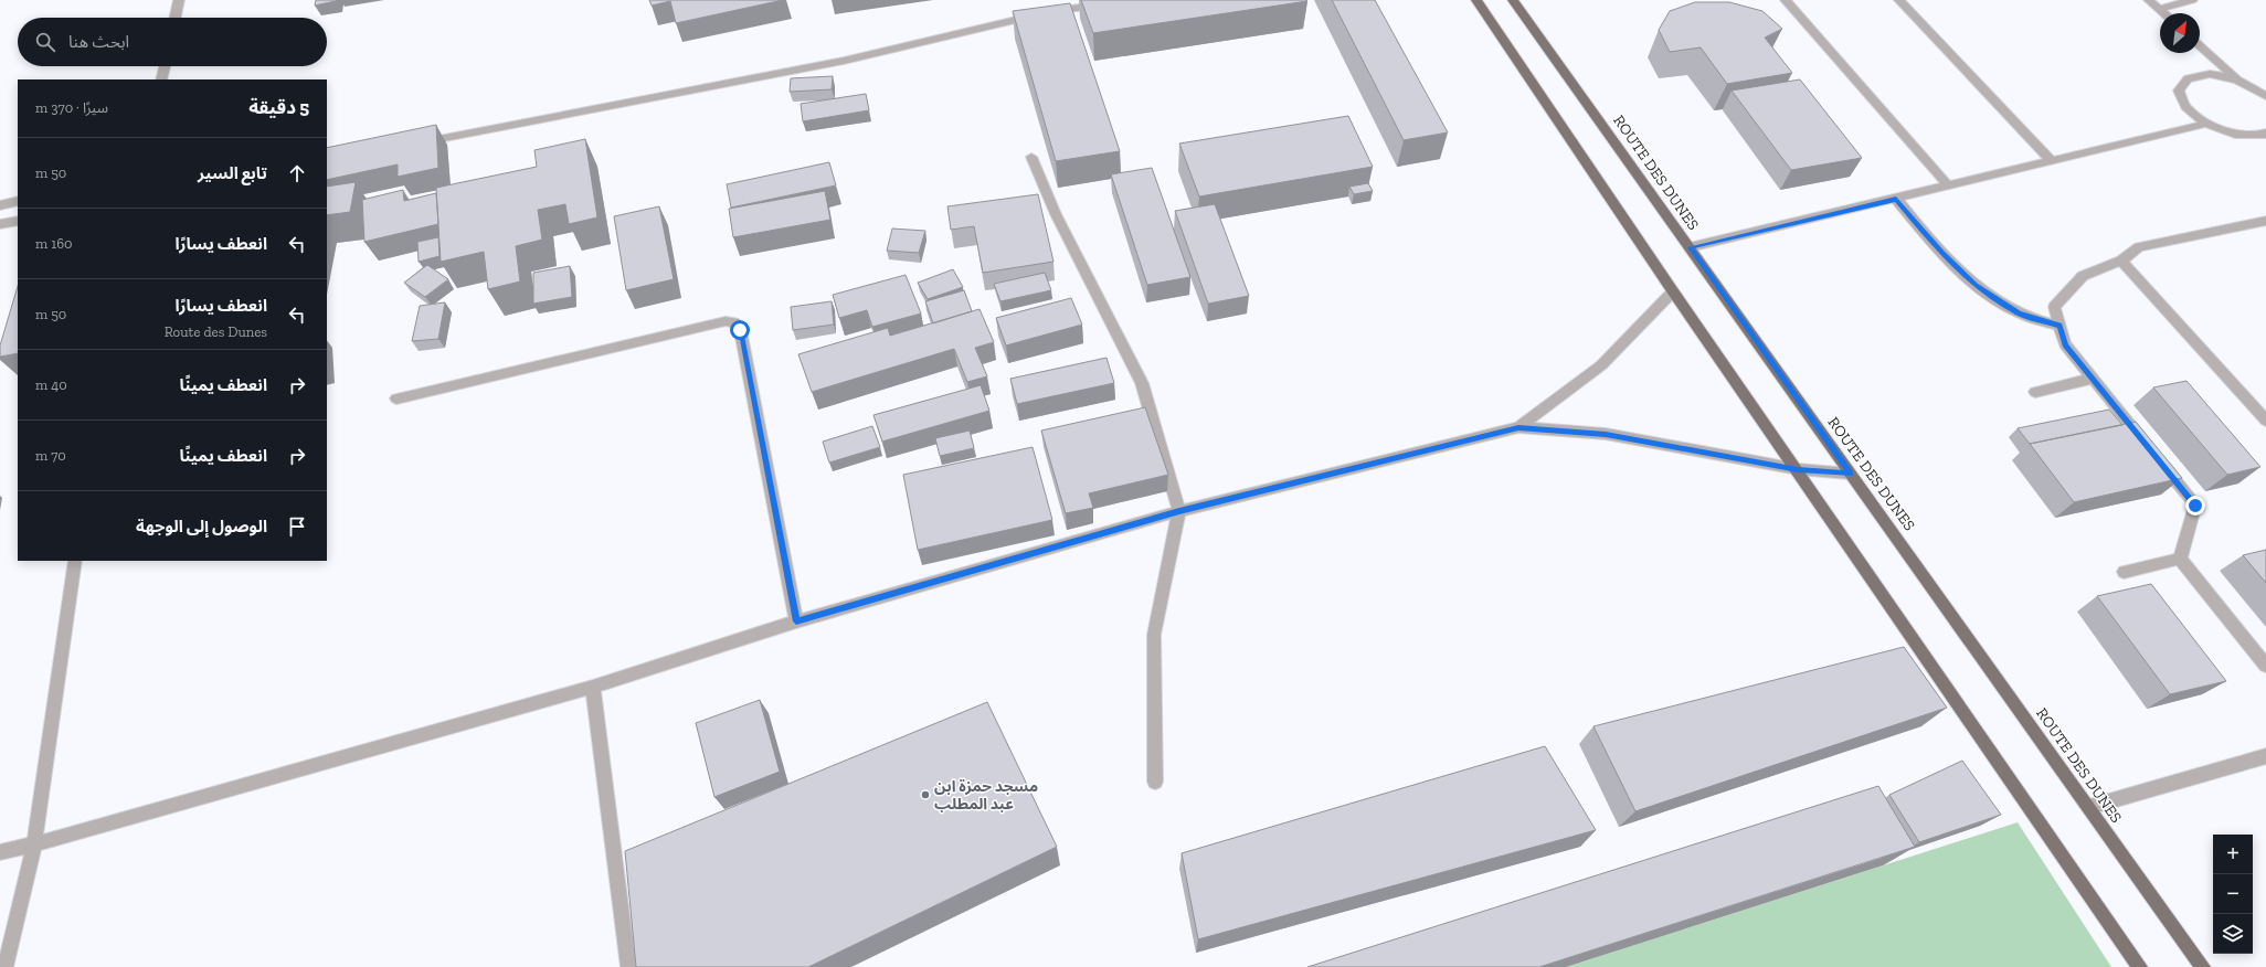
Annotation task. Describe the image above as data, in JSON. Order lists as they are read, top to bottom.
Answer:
{
  "streets": {
    "main road": ["ROUTE DES DUNES"]
  },
  "places": ["مسجد حمزة ابن عبد المطلب"],
  "north": "top right",
  "page": {
    "search": "ابحث هنا",
    "heading": ["5 دقيقة", "سيرًا · 370 m"],
    "list": [
      ["تابع السير", "50 m"],
      ["انعطف يسارًا", "160 m"],
      ["انعطف يسارًا", "Route des Dunes", "50 m"],
      ["انعطف يمينًا", "40 m"],
      ["انعطف يمينًا", "70 m"],
      "الوصول إلى الوجهة"
    ],
    "map_buttons": ["+", "−"]
  }
}
